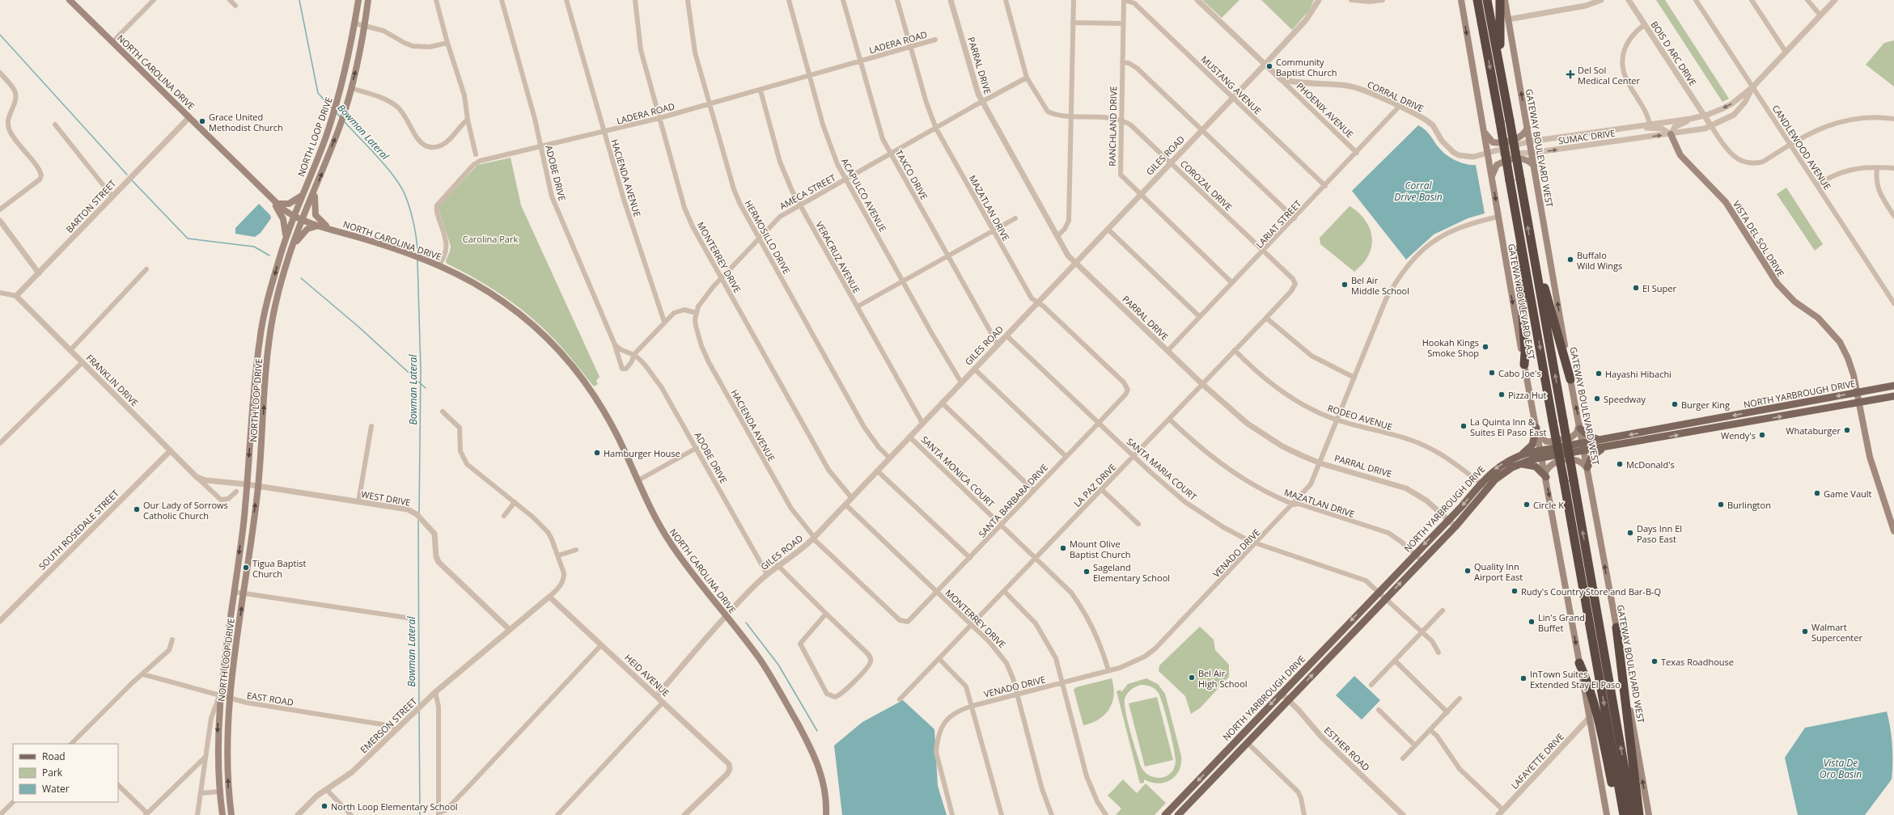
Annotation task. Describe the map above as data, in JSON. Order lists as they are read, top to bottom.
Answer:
{
  "streets": {
    "main road": [
      "NORTH CAROLINA DRIVE",
      "NORTH LOOP DRIVE",
      "GATEWAY BOULEVARD WEST",
      "VISTA DEL SOL DRIVE",
      "GATEWAY BOULEVARD EAST",
      "NORTH YARBROUGH DRIVE"
    ],
    "street": [
      "LADERA ROAD",
      "BOIS D ARC DRIVE",
      "PARRAL DRIVE",
      "MUSTANG AVENUE",
      "CORRAL DRIVE",
      "PHOENIX AVENUE",
      "RANCHLAND DRIVE",
      "SUMAC DRIVE",
      "CANDLEWOOD AVENUE",
      "GILES ROAD",
      "ADOBE DRIVE",
      "TAXCO DRIVE",
      "HACIENDA AVENUE",
      "COROZAL DRIVE",
      "AMECA STREET",
      "ACAPULCO AVENUE",
      "BARTON STREET",
      "MAZATLAN DRIVE",
      "LARIAT STREET",
      "HERMOSILLO DRIVE",
      "MONTERREY DRIVE",
      "VERACRUZ AVENUE",
      "FRANKLIN DRIVE",
      "RODEO AVENUE",
      "SANTA MARIA COURT",
      "SANTA MONICA COURT",
      "LA PAZ DRIVE",
      "WEST DRIVE",
      "SANTA BARBARA DRIVE",
      "SOUTH ROSEDALE STREET",
      "VENADO DRIVE",
      "HEID AVENUE",
      "EAST ROAD",
      "EMERSON STREET",
      "ESTHER ROAD",
      "LAFAYETTE DRIVE"
    ]
  },
  "crossings": [
    ["LADERA ROAD", "NORTH CAROLINA DRIVE"],
    ["LADERA ROAD", "ADOBE DRIVE"],
    ["LADERA ROAD", "TAXCO DRIVE"],
    ["LADERA ROAD", "HACIENDA AVENUE"],
    ["LADERA ROAD", "ACAPULCO AVENUE"],
    ["LADERA ROAD", "MAZATLAN DRIVE"],
    ["LADERA ROAD", "HERMOSILLO DRIVE"],
    ["LADERA ROAD", "MONTERREY DRIVE"],
    ["LADERA ROAD", "VERACRUZ AVENUE"],
    ["BOIS D ARC DRIVE", "SUMAC DRIVE"],
    ["PARRAL DRIVE", "GILES ROAD"],
    ["PARRAL DRIVE", "AMECA STREET"],
    ["PARRAL DRIVE", "LARIAT STREET"],
    ["PARRAL DRIVE", "NORTH YARBROUGH DRIVE"],
    ["PARRAL DRIVE", "LA PAZ DRIVE"],
    ["PARRAL DRIVE", "VENADO DRIVE"],
    ["NORTH CAROLINA DRIVE", "NORTH LOOP DRIVE"],
    ["NORTH CAROLINA DRIVE", "GILES ROAD"],
    ["NORTH CAROLINA DRIVE", "BARTON STREET"],
    ["MUSTANG AVENUE", "RANCHLAND DRIVE"],
    ["MUSTANG AVENUE", "GILES ROAD"],
    ["MUSTANG AVENUE", "LARIAT STREET"],
    ["CORRAL DRIVE", "PHOENIX AVENUE"],
    ["CORRAL DRIVE", "SUMAC DRIVE"],
    ["CORRAL DRIVE", "LARIAT STREET"],
    ["CORRAL DRIVE", "GATEWAY BOULEVARD EAST"],
    ["PHOENIX AVENUE", "GILES ROAD"],
    ["PHOENIX AVENUE", "LARIAT STREET"],
    ["RANCHLAND DRIVE", "GILES ROAD"],
    ["RANCHLAND DRIVE", "COROZAL DRIVE"],
    ["RANCHLAND DRIVE", "LARIAT STREET"],
    ["NORTH LOOP DRIVE", "WEST DRIVE"],
    ["NORTH LOOP DRIVE", "EAST ROAD"],
    ["SUMAC DRIVE", "CANDLEWOOD AVENUE"],
    ["SUMAC DRIVE", "GATEWAY BOULEVARD WEST"],
    ["SUMAC DRIVE", "VISTA DEL SOL DRIVE"],
    ["SUMAC DRIVE", "GATEWAY BOULEVARD EAST"],
    ["GATEWAY BOULEVARD WEST", "NORTH YARBROUGH DRIVE"],
    ["GILES ROAD", "ADOBE DRIVE"],
    ["GILES ROAD", "TAXCO DRIVE"],
    ["GILES ROAD", "HACIENDA AVENUE"],
    ["GILES ROAD", "COROZAL DRIVE"],
    ["GILES ROAD", "ACAPULCO AVENUE"],
    ["GILES ROAD", "MAZATLAN DRIVE"],
    ["GILES ROAD", "HERMOSILLO DRIVE"],
    ["GILES ROAD", "MONTERREY DRIVE"],
    ["GILES ROAD", "VERACRUZ AVENUE"],
    ["GILES ROAD", "SANTA MARIA COURT"],
    ["GILES ROAD", "SANTA MONICA COURT"],
    ["GILES ROAD", "HEID AVENUE"],
    ["TAXCO DRIVE", "AMECA STREET"],
    ["HACIENDA AVENUE", "AMECA STREET"],
    ["HACIENDA AVENUE", "SANTA BARBARA DRIVE"],
    ["COROZAL DRIVE", "LARIAT STREET"],
    ["COROZAL DRIVE", "LA PAZ DRIVE"],
    ["AMECA STREET", "ACAPULCO AVENUE"],
    ["AMECA STREET", "MAZATLAN DRIVE"],
    ["AMECA STREET", "HERMOSILLO DRIVE"],
    ["AMECA STREET", "MONTERREY DRIVE"],
    ["AMECA STREET", "VERACRUZ AVENUE"],
    ["BARTON STREET", "FRANKLIN DRIVE"],
    ["MAZATLAN DRIVE", "NORTH YARBROUGH DRIVE"],
    ["MAZATLAN DRIVE", "LA PAZ DRIVE"],
    ["MAZATLAN DRIVE", "SANTA BARBARA DRIVE"],
    ["MAZATLAN DRIVE", "VENADO DRIVE"],
    ["VISTA DEL SOL DRIVE", "NORTH YARBROUGH DRIVE"],
    ["MONTERREY DRIVE", "LA PAZ DRIVE"],
    ["MONTERREY DRIVE", "SANTA BARBARA DRIVE"],
    ["MONTERREY DRIVE", "VENADO DRIVE"],
    ["GATEWAY BOULEVARD EAST", "NORTH YARBROUGH DRIVE"],
    ["GATEWAY BOULEVARD EAST", "VENADO DRIVE"],
    ["GATEWAY BOULEVARD EAST", "LAFAYETTE DRIVE"],
    ["FRANKLIN DRIVE", "SOUTH ROSEDALE STREET"],
    ["NORTH YARBROUGH DRIVE", "RODEO AVENUE"],
    ["NORTH YARBROUGH DRIVE", "SANTA MARIA COURT"],
    ["NORTH YARBROUGH DRIVE", "ESTHER ROAD"],
    ["RODEO AVENUE", "LA PAZ DRIVE"],
    ["RODEO AVENUE", "VENADO DRIVE"],
    ["SANTA MARIA COURT", "LA PAZ DRIVE"],
    ["SANTA MARIA COURT", "SANTA BARBARA DRIVE"],
    ["SANTA MARIA COURT", "VENADO DRIVE"],
    ["SANTA MONICA COURT", "LA PAZ DRIVE"],
    ["SANTA MONICA COURT", "SANTA BARBARA DRIVE"],
    ["SANTA MONICA COURT", "VENADO DRIVE"],
    ["WEST DRIVE", "EMERSON STREET"],
    ["HEID AVENUE", "EMERSON STREET"],
    ["EAST ROAD", "EMERSON STREET"]
  ],
  "one_way": ["GATEWAY BOULEVARD WEST", "GATEWAY BOULEVARD EAST"],
  "water": ["Bowman Lateral", "Corral Drive Basin", "Vista De Oro Basin"],
  "parks": ["Carolina Park"],
  "places": {
    "other": [
      "Community Baptist Church",
      "Grace United Methodist Church",
      "Buffalo Wild Wings",
      "Bel Air Middle School",
      "El Super",
      "Hookah Kings Smoke Shop",
      "Cabo Joe's",
      "Hayashi Hibachi",
      "Pizza Hut",
      "Speedway",
      "Burger King",
      "La Quinta Inn & Suites El Paso East",
      "Whataburger",
      "Wendy's",
      "Hamburger House",
      "McDonald's",
      "Game Vault",
      "Circle K",
      "Burlington",
      "Our Lady of Sorrows Catholic Church",
      "Days Inn El Paso East",
      "Mount Olive Baptist Church",
      "Tigua Baptist Church",
      "Quality Inn Airport East",
      "Sageland Elementary School",
      "Rudy's Country Store and Bar-B-Q",
      "Lin's Grand Buffet",
      "Walmart Supercenter",
      "Texas Roadhouse",
      "Bel Air High School",
      "InTown Suites Extended Stay El Paso",
      "North Loop Elementary School"
    ],
    "health": ["Del Sol Medical Center"]
  },
  "legend": ["Road", "Park", "Water"]
}
